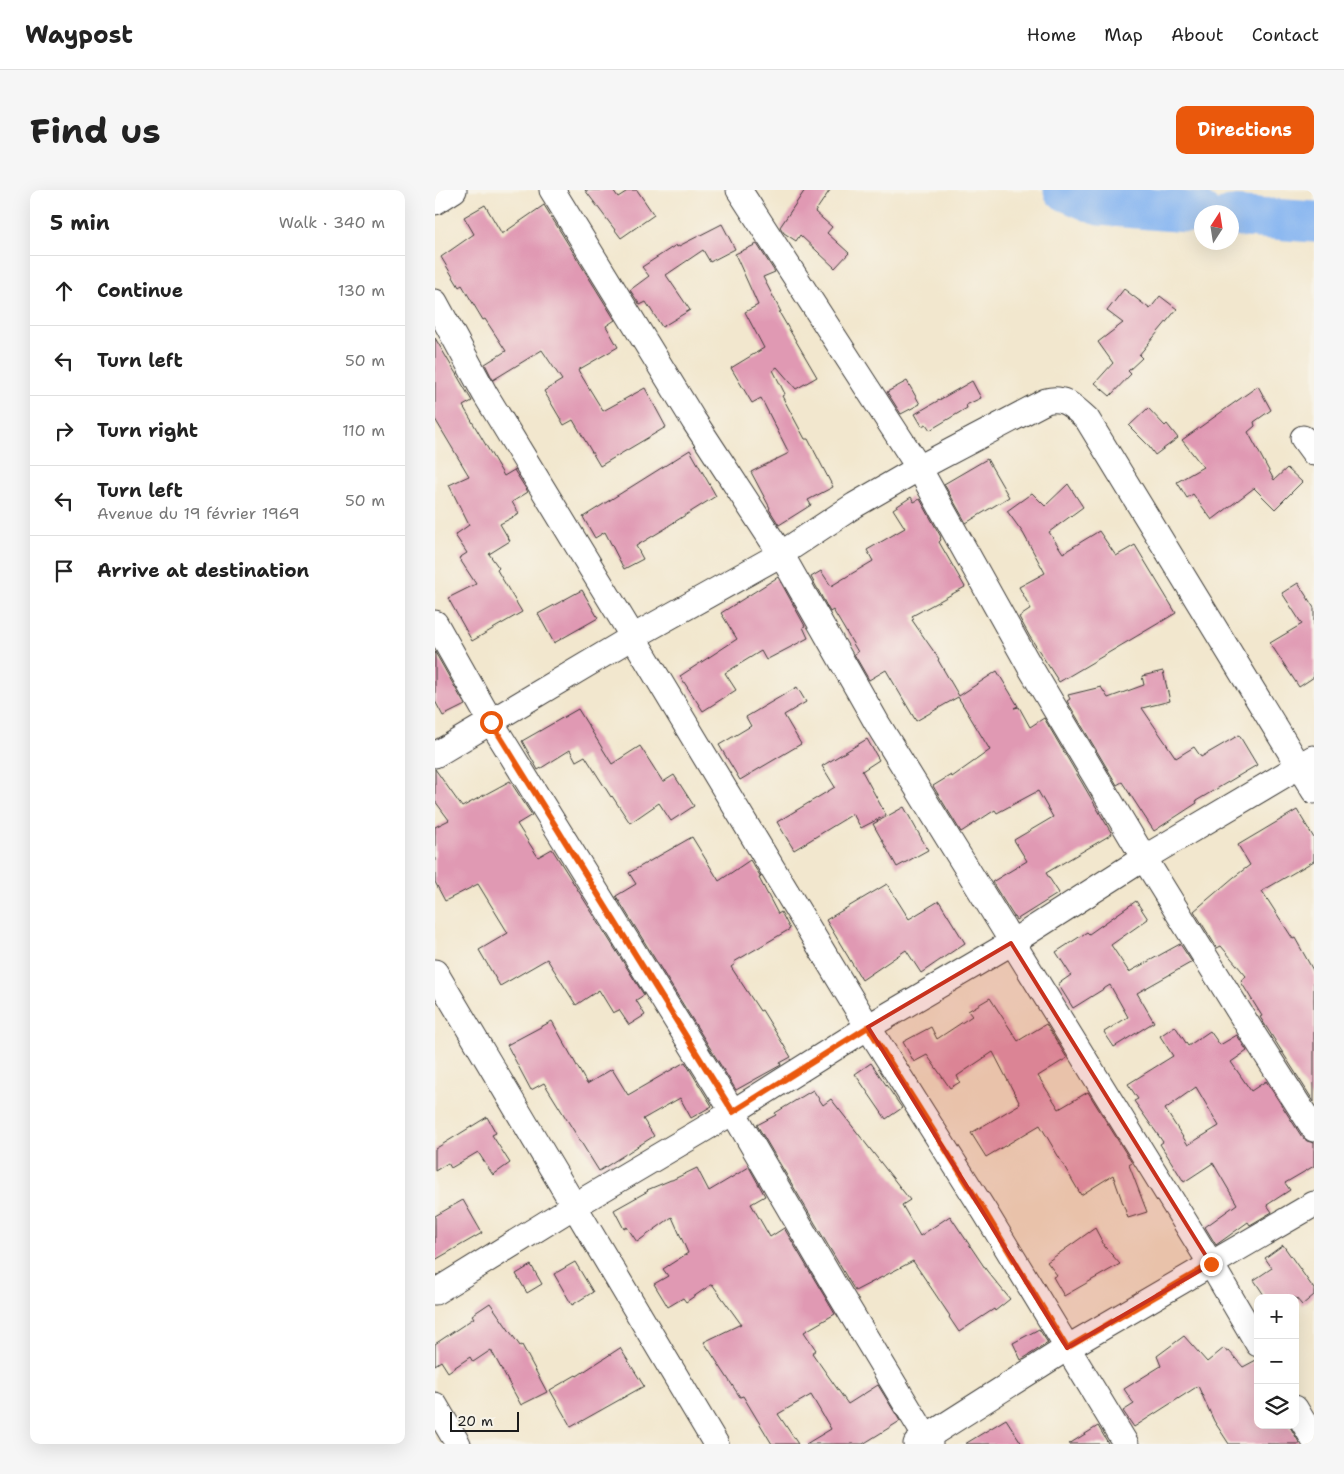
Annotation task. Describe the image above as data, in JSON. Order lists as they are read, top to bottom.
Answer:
{
  "scale_bar": "20 m",
  "north": "top",
  "page": {
    "header": "Waypost",
    "nav": [
      "Home",
      "Map",
      "About",
      "Contact"
    ],
    "buttons": "Directions",
    "title": "Find us",
    "heading": ["5 min", "Walk · 340 m"],
    "list": [
      ["Continue", "130 m"],
      ["Turn left", "50 m"],
      ["Turn right", "110 m"],
      ["Turn left", "Avenue du 19 février 1969", "50 m"],
      "Arrive at destination"
    ],
    "map_buttons": ["+", "−"],
    "scale": "20 m"
  }
}
